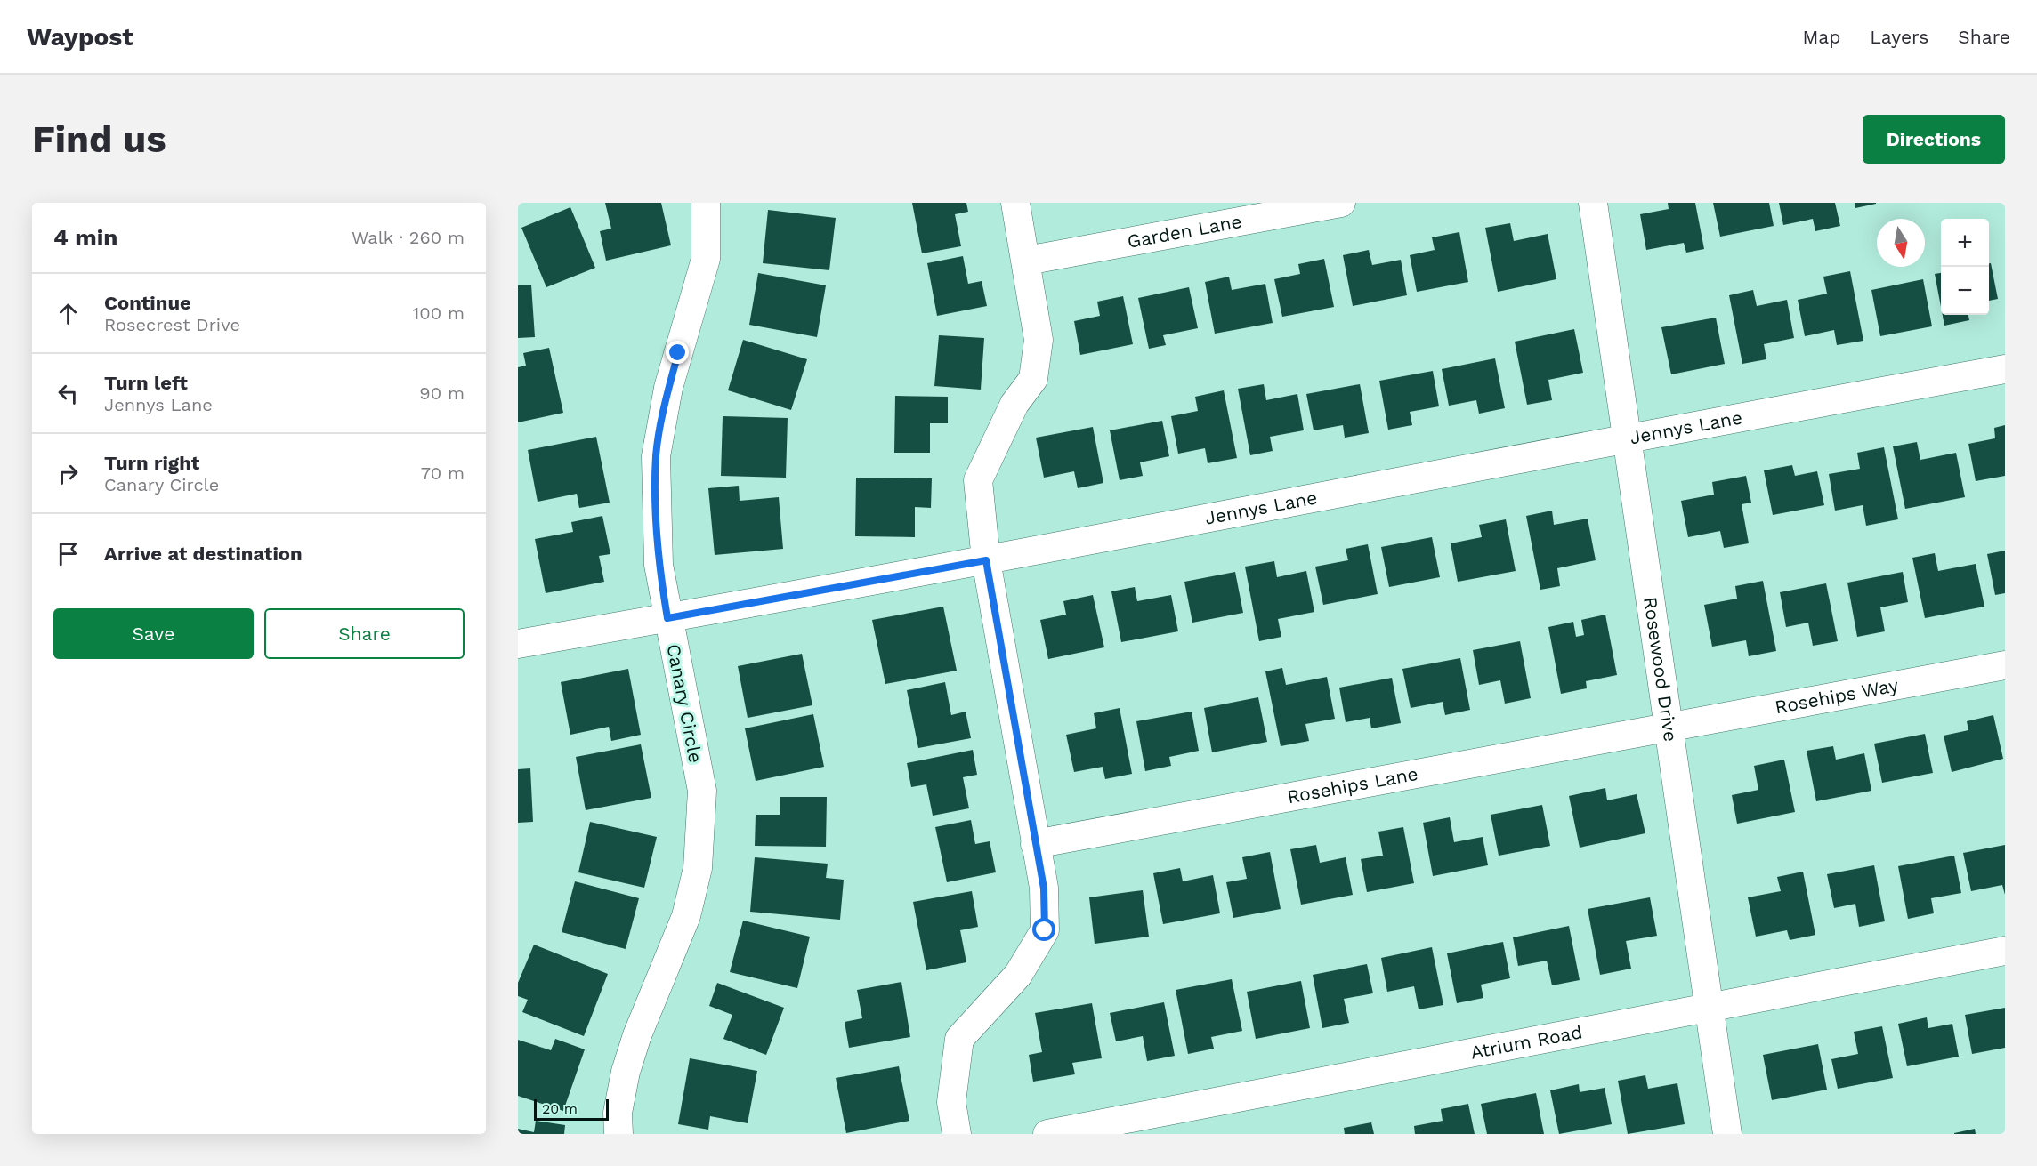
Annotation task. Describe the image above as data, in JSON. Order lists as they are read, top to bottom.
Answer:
{
  "streets": {
    "street": [
      "Garden Lane",
      "Jennys Lane",
      "Rosewood Drive",
      "Rosehips Way",
      "Canary Circle",
      "Rosehips Lane",
      "Atrium Road"
    ]
  },
  "crossings": [
    ["Jennys Lane", "Rosewood Drive"],
    ["Jennys Lane", "Canary Circle"],
    ["Rosewood Drive", "Rosehips Way"],
    ["Rosewood Drive", "Rosehips Lane"],
    ["Rosewood Drive", "Atrium Road"],
    ["Rosehips Way", "Rosehips Lane"]
  ],
  "scale_bar": "20 m",
  "north": "bottom",
  "page": {
    "header": "Waypost",
    "nav": ["Map", "Layers", "Share"],
    "buttons": [
      "Directions",
      ["Save", "Share"]
    ],
    "title": "Find us",
    "heading": ["4 min", "Walk · 260 m"],
    "map_buttons": ["+", "−"],
    "list": [
      ["Continue", "Rosecrest Drive", "100 m"],
      ["Turn left", "Jennys Lane", "90 m"],
      ["Turn right", "Canary Circle", "70 m"],
      "Arrive at destination"
    ],
    "scale": "20 m"
  }
}
